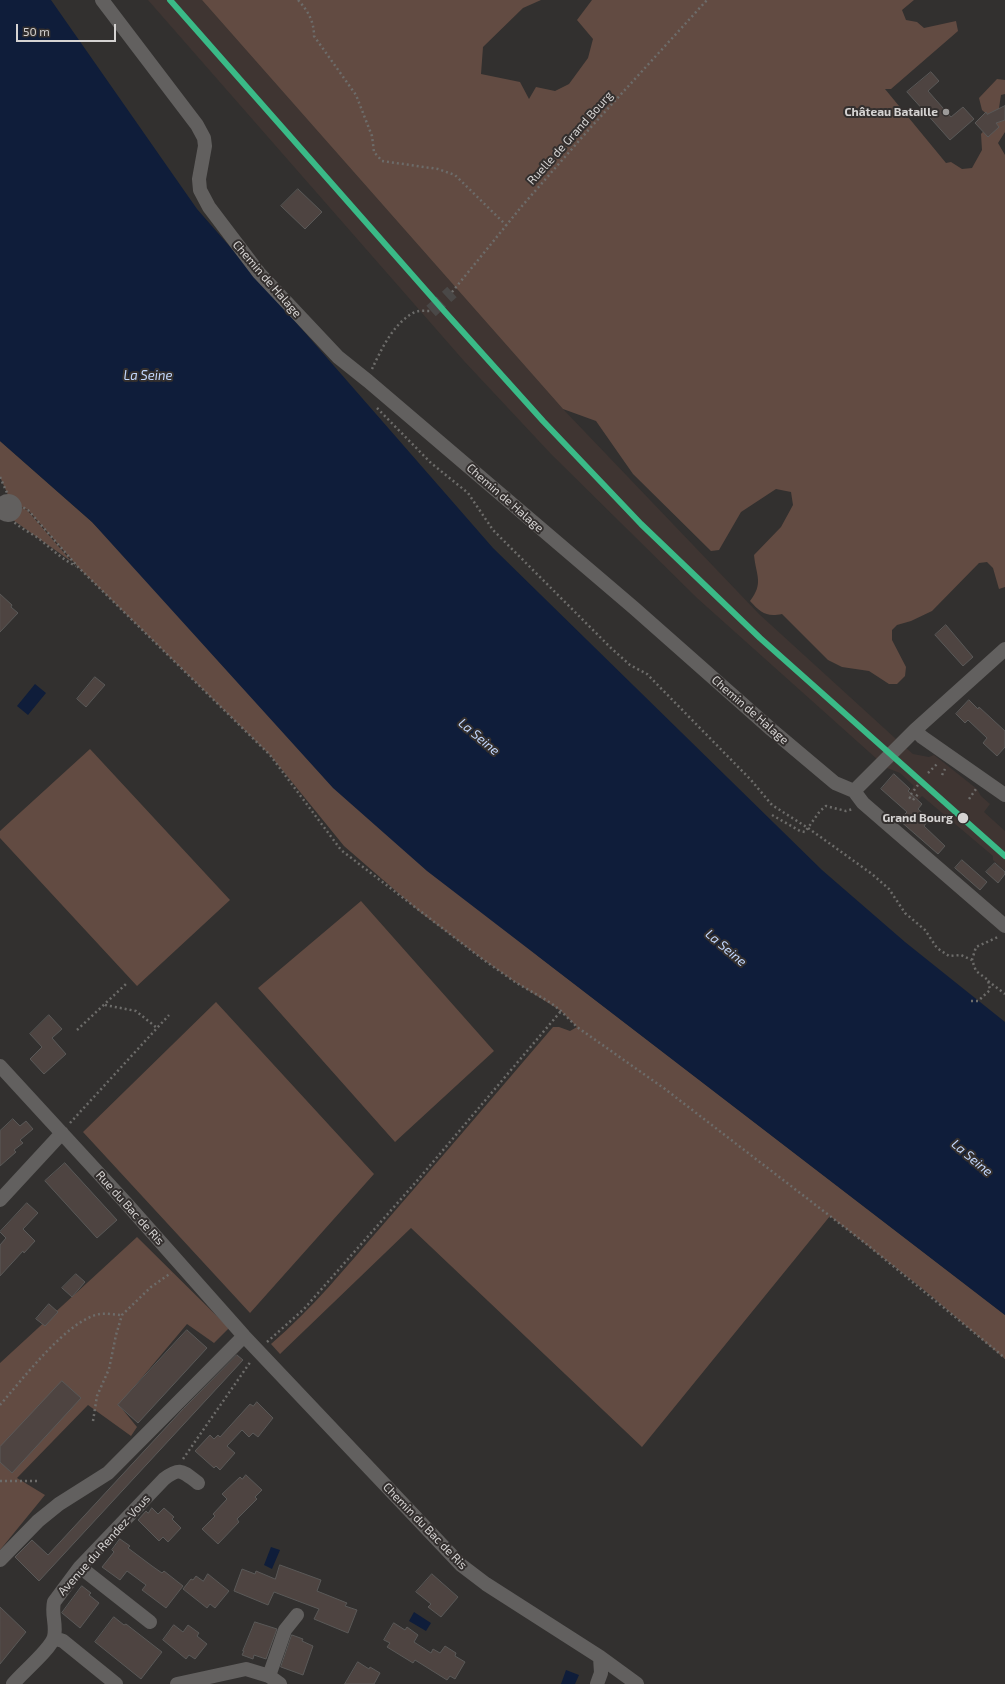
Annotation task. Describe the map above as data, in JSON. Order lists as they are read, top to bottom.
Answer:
{
  "streets": {
    "street": [
      "Chemin de Halage",
      "Rue du Bac de Ris",
      "Chemin du Bac de Ris",
      "Avenue du Rendez-Vous"
    ],
    "path": ["Ruelle de Grand Bourg"]
  },
  "crossings": [
    ["Rue du Bac de Ris", "Chemin du Bac de Ris"]
  ],
  "water": ["La Seine"],
  "places": ["Château Bataille", "Grand Bourg"],
  "scale_bar": "50 m"
}
